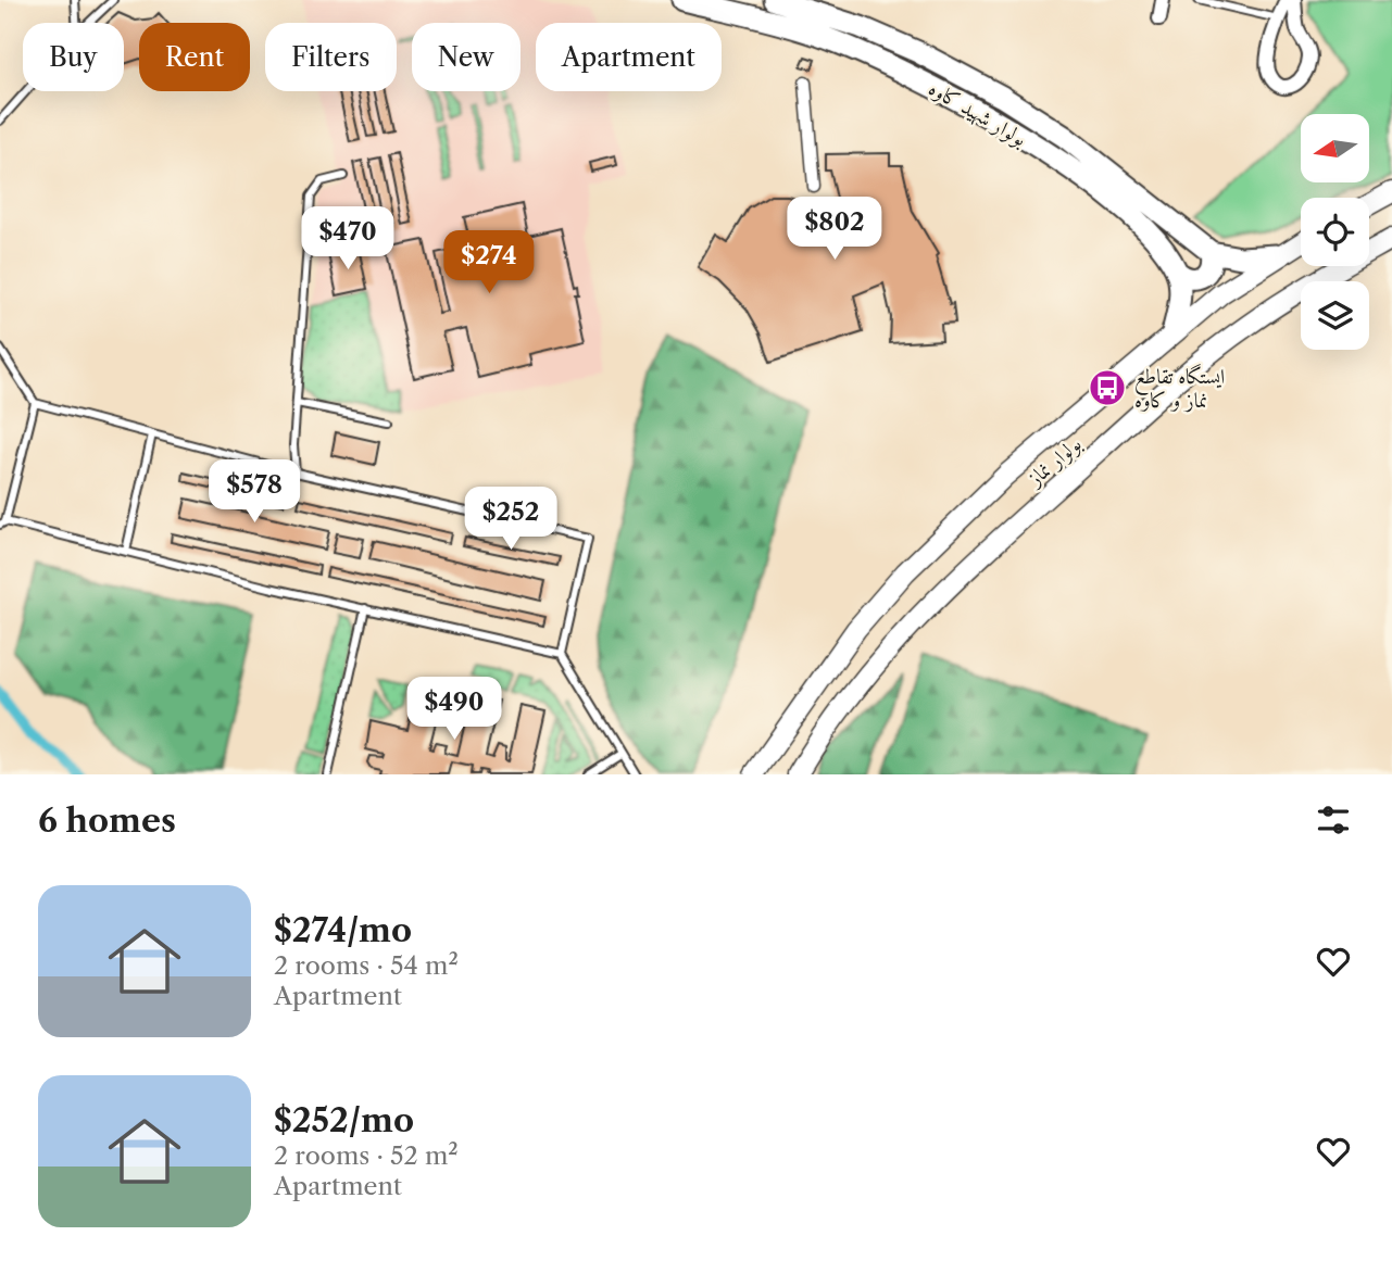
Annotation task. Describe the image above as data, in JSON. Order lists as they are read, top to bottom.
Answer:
{
  "streets": {
    "main road": ["بولوار شهید کاوه", "بولوار نماز"]
  },
  "places": {
    "bus stop": ["ایستگاه تقاطع نماز و کاوه"]
  },
  "north": "left",
  "page": {
    "chip": [
      "Buy",
      "Rent",
      "Filters",
      "New",
      "Apartment"
    ],
    "price": [
      "$802",
      "$470",
      "$274",
      "$578",
      "$252",
      "$490"
    ],
    "heading": "6 homes",
    "list": [
      {
        "name": "$274/mo",
        "note": "2 rooms · 54 m² · Apartment"
      },
      {
        "name": "$252/mo",
        "note": "2 rooms · 52 m² · Apartment"
      }
    ]
  }
}
